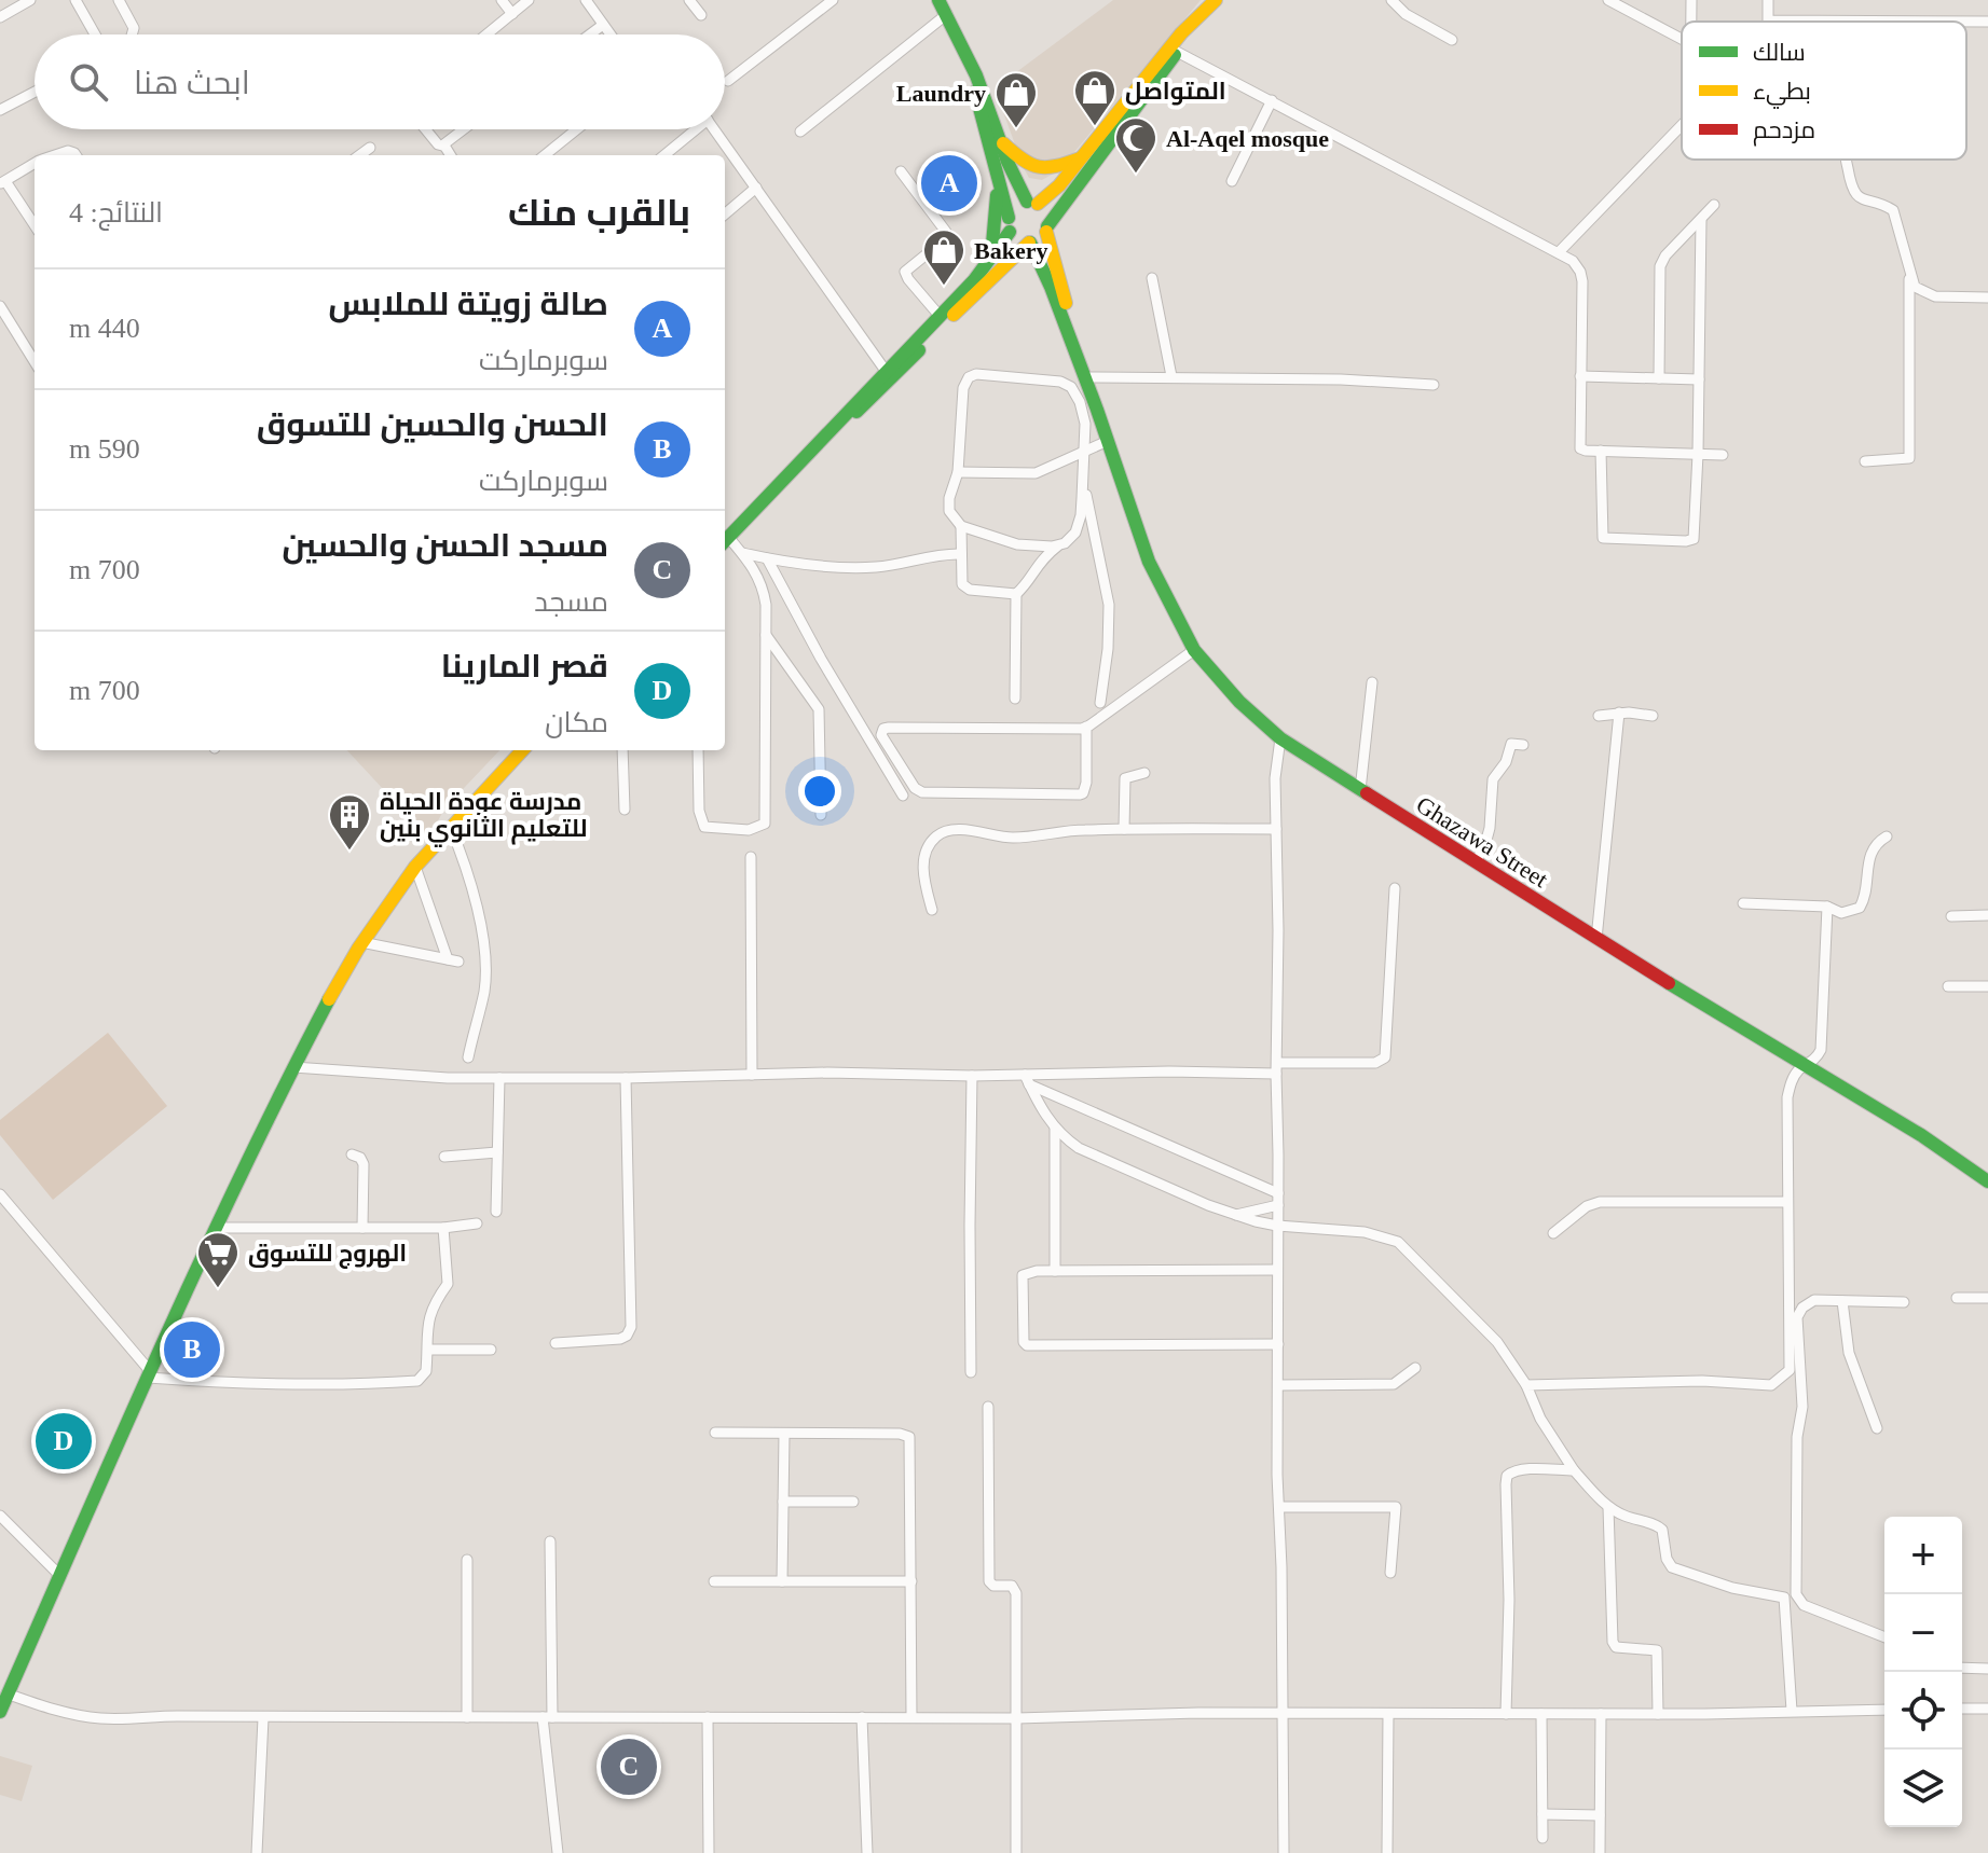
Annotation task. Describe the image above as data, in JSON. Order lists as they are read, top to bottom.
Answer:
{
  "streets": {
    "main road": ["Ghazawa Street"]
  },
  "places": {
    "shop": ["المتواصل", "Laundry", "Bakery"],
    "mosque": ["Al-Aqel mosque"],
    "building": ["مدرسة عودة الحياة للتعليم الثانوي بنين"],
    "supermarket": ["الهروج للتسوق"]
  },
  "legend": ["سالك", "بطيء", "مزدحم"],
  "page": {
    "search": "ابحث هنا",
    "pins": [
      "A",
      "B",
      "D",
      "C"
    ],
    "heading": ["بالقرب منك", "النتائج: 4"],
    "list": [
      {
        "mark": "A",
        "name": "صالة زويتة للملابس",
        "note": "سوبرماركت",
        "value": "440 m"
      },
      {
        "mark": "B",
        "name": "الحسن والحسين للتسوق",
        "note": "سوبرماركت",
        "value": "590 m"
      },
      {
        "mark": "C",
        "name": "مسجد الحسن والحسين",
        "note": "مسجد",
        "value": "700 m"
      },
      {
        "mark": "D",
        "name": "قصر المارينا",
        "note": "مكان",
        "value": "700 m"
      }
    ],
    "map_buttons": ["+", "−"]
  }
}
